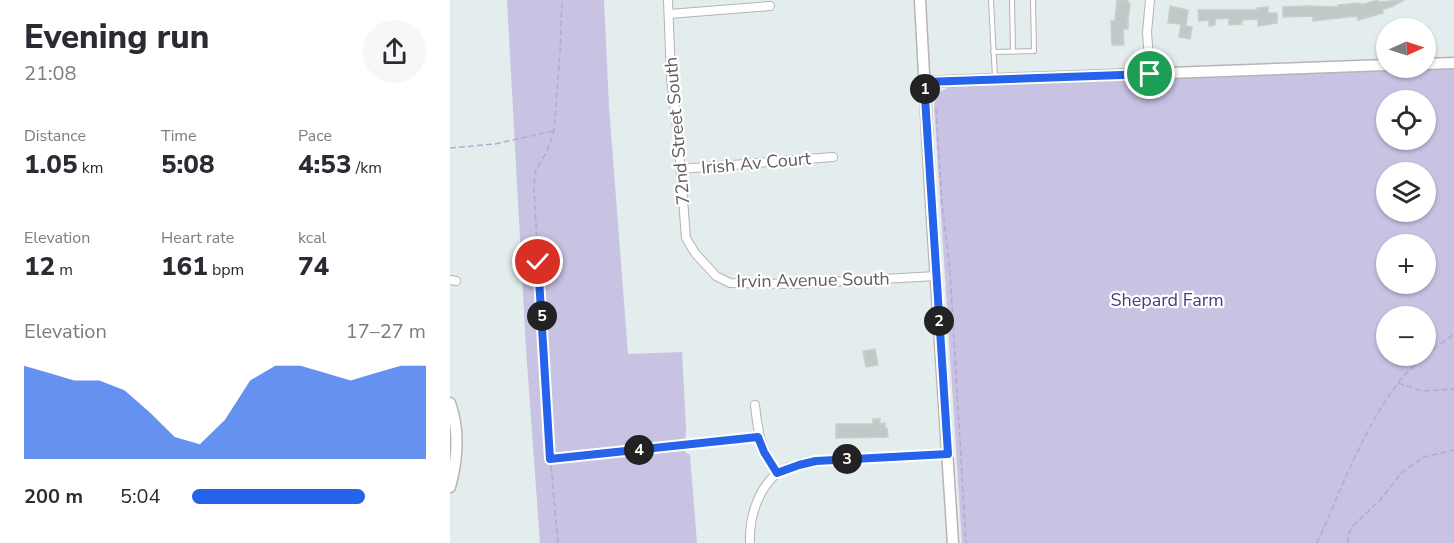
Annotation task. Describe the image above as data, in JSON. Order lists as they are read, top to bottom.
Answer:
{
  "streets": {
    "street": ["72nd Street South", "Irish Av Court", "Irvin Avenue South"]
  },
  "crossings": [
    ["72nd Street South", "Irish Av Court"],
    ["72nd Street South", "Irvin Avenue South"]
  ],
  "parks": ["Shepard Farm"],
  "north": "right",
  "page": {
    "heading": ["Evening run", "21:08"],
    "map_buttons": ["+", "−"],
    "pins": [
      "1",
      "5",
      "2",
      "4",
      "3"
    ],
    "stats": [
      ["Distance", "1.05 km"],
      ["Time", "5:08"],
      ["Pace", "4:53 /km"],
      ["Elevation", "12 m"],
      ["Heart rate", "161 bpm"],
      ["kcal", "74"]
    ],
    "chart": ["Elevation", "17–27 m"],
    "list": [
      {
        "name": "200 m",
        "note": "5:04"
      }
    ]
  }
}
